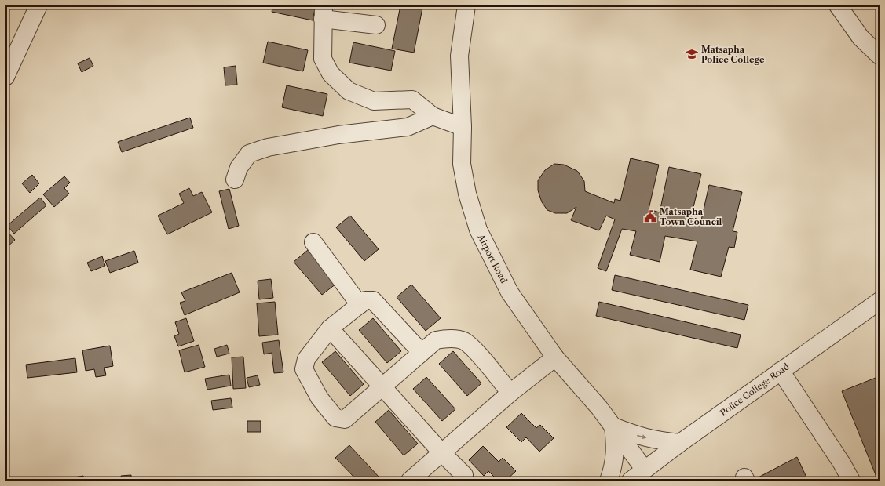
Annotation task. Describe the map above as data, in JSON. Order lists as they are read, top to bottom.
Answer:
{
  "streets": {
    "street": ["Airport Road", "Police College Road"]
  },
  "crossings": [
    ["Airport Road", "Police College Road"]
  ],
  "places": {
    "school or university": ["Matsapha Police College"],
    "public building": ["Matsapha Town Council"]
  }
}
